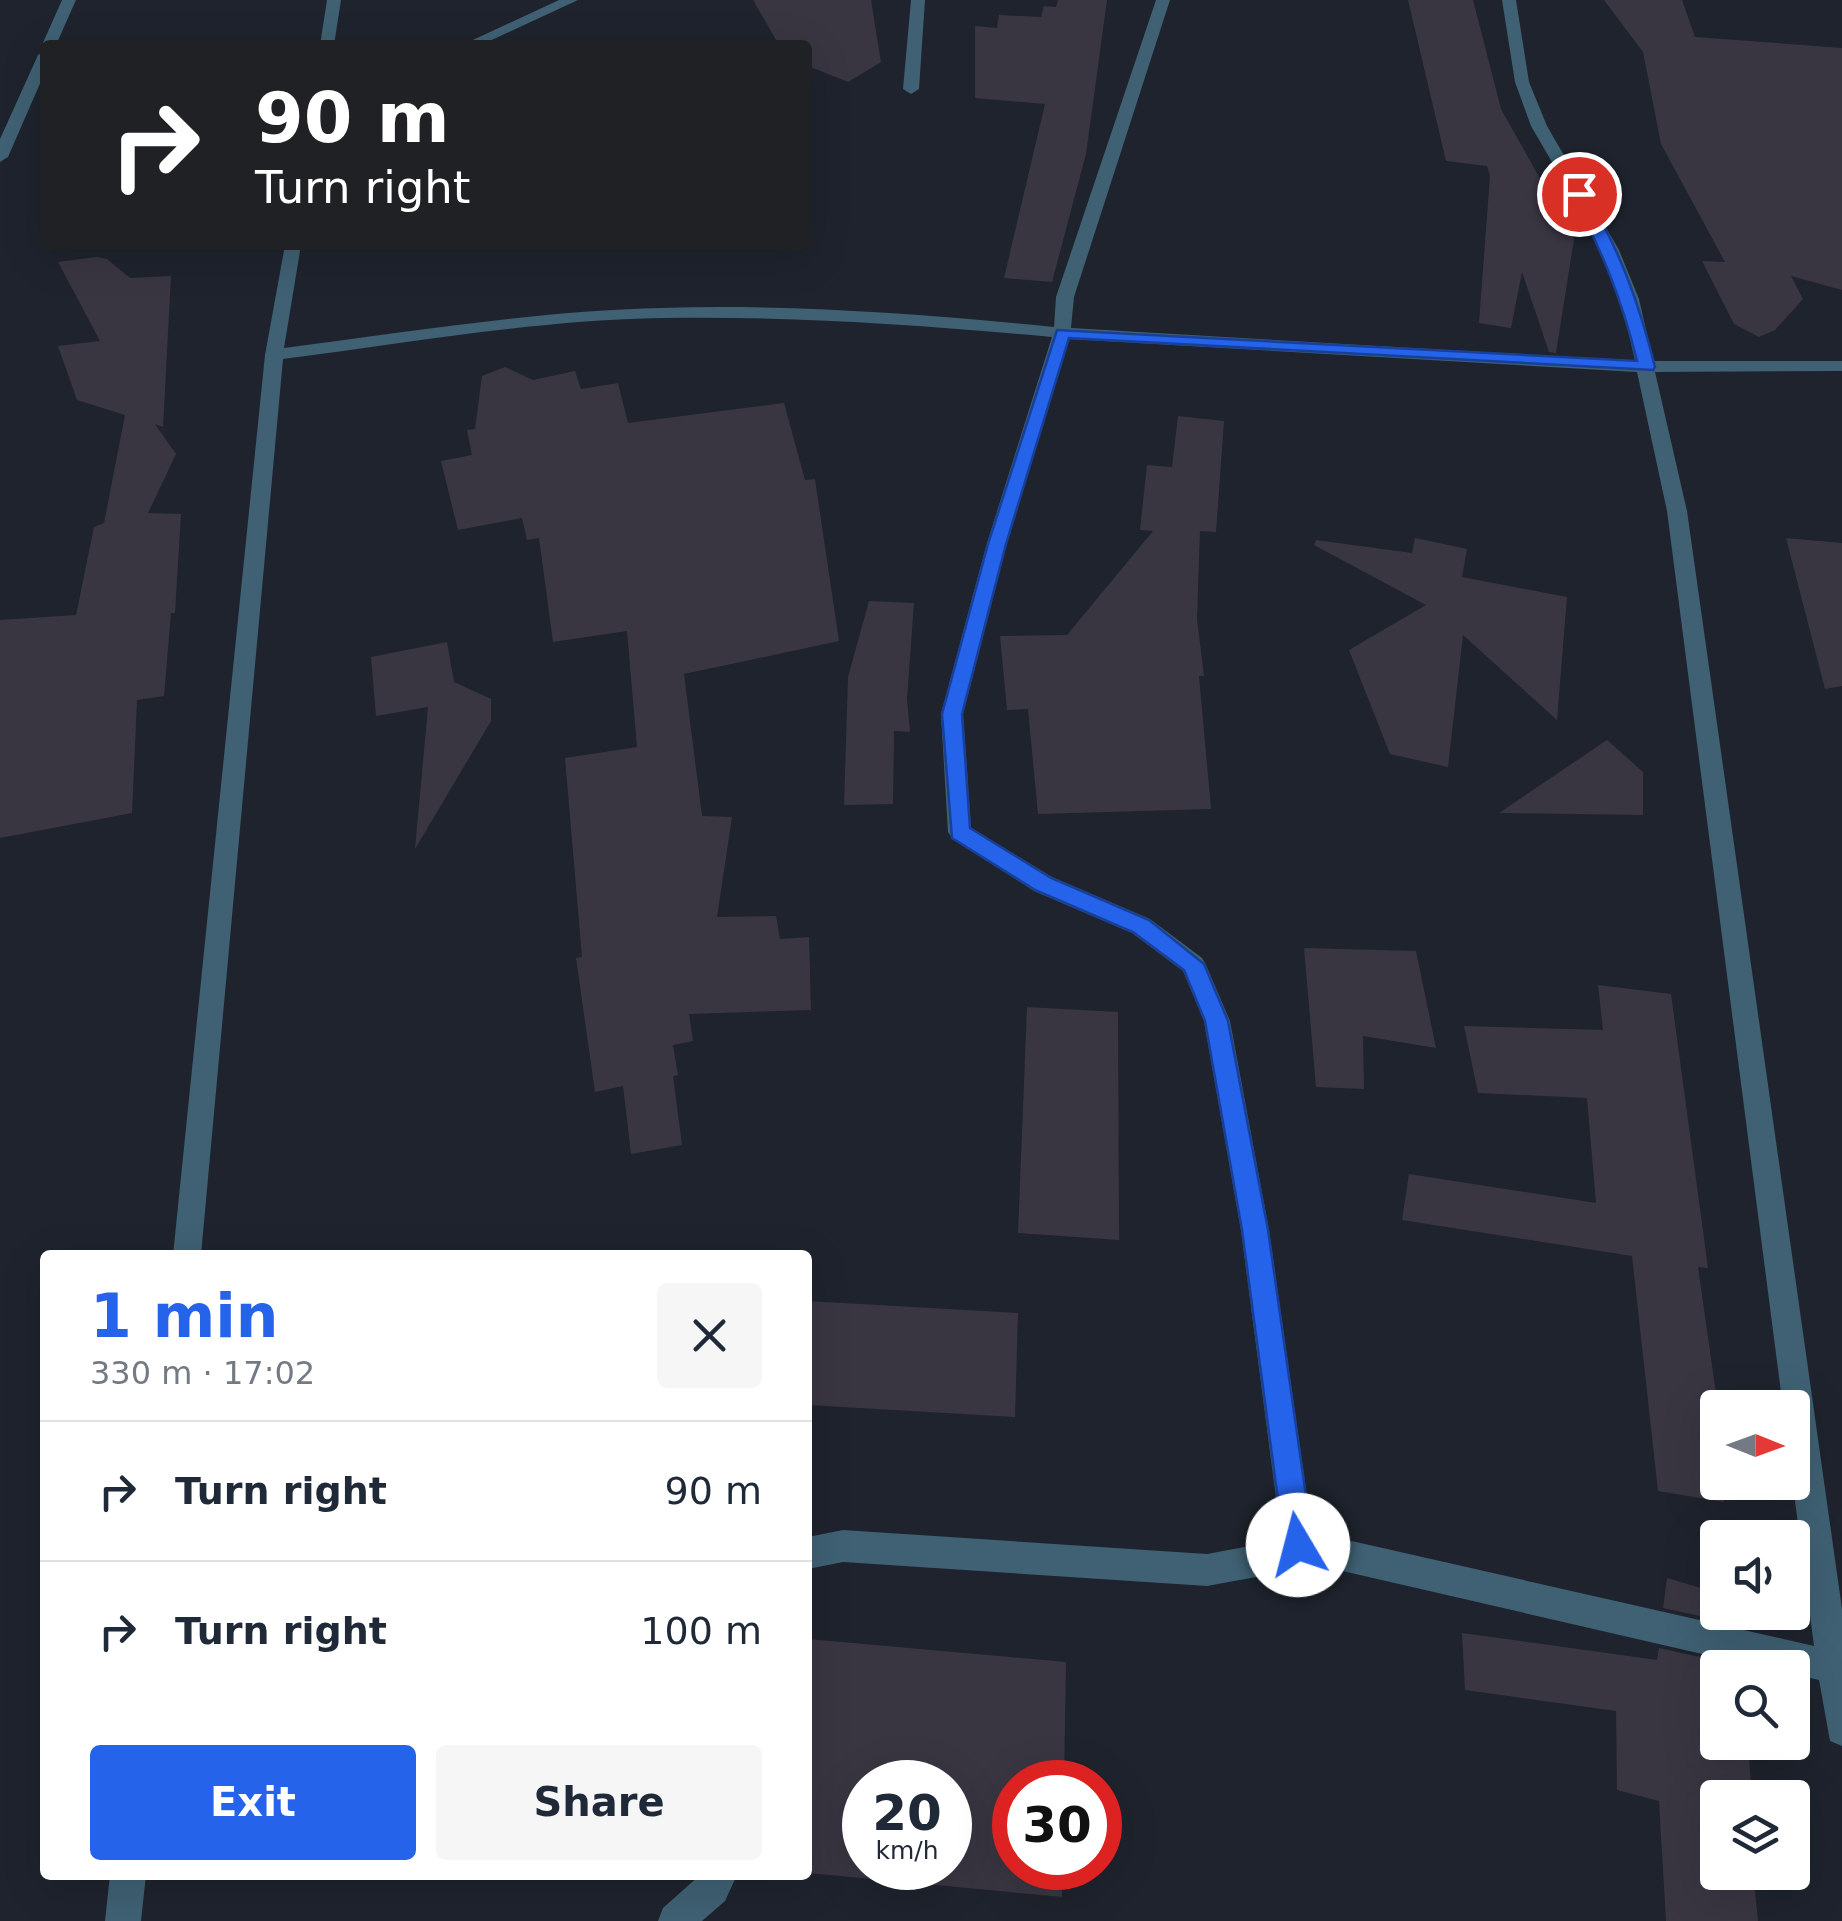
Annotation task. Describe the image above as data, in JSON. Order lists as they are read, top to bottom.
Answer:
{
  "north": "right",
  "page": {
    "turn": ["90 m", "Turn right"],
    "heading": ["1 min", "330 m · 17:02"],
    "list": [
      {
        "name": "Turn right",
        "value": "90 m"
      },
      {
        "name": "Turn right",
        "value": "100 m"
      }
    ],
    "buttons": ["Exit", "Share"],
    "speed": "20 km/h",
    "limit": "30"
  }
}
